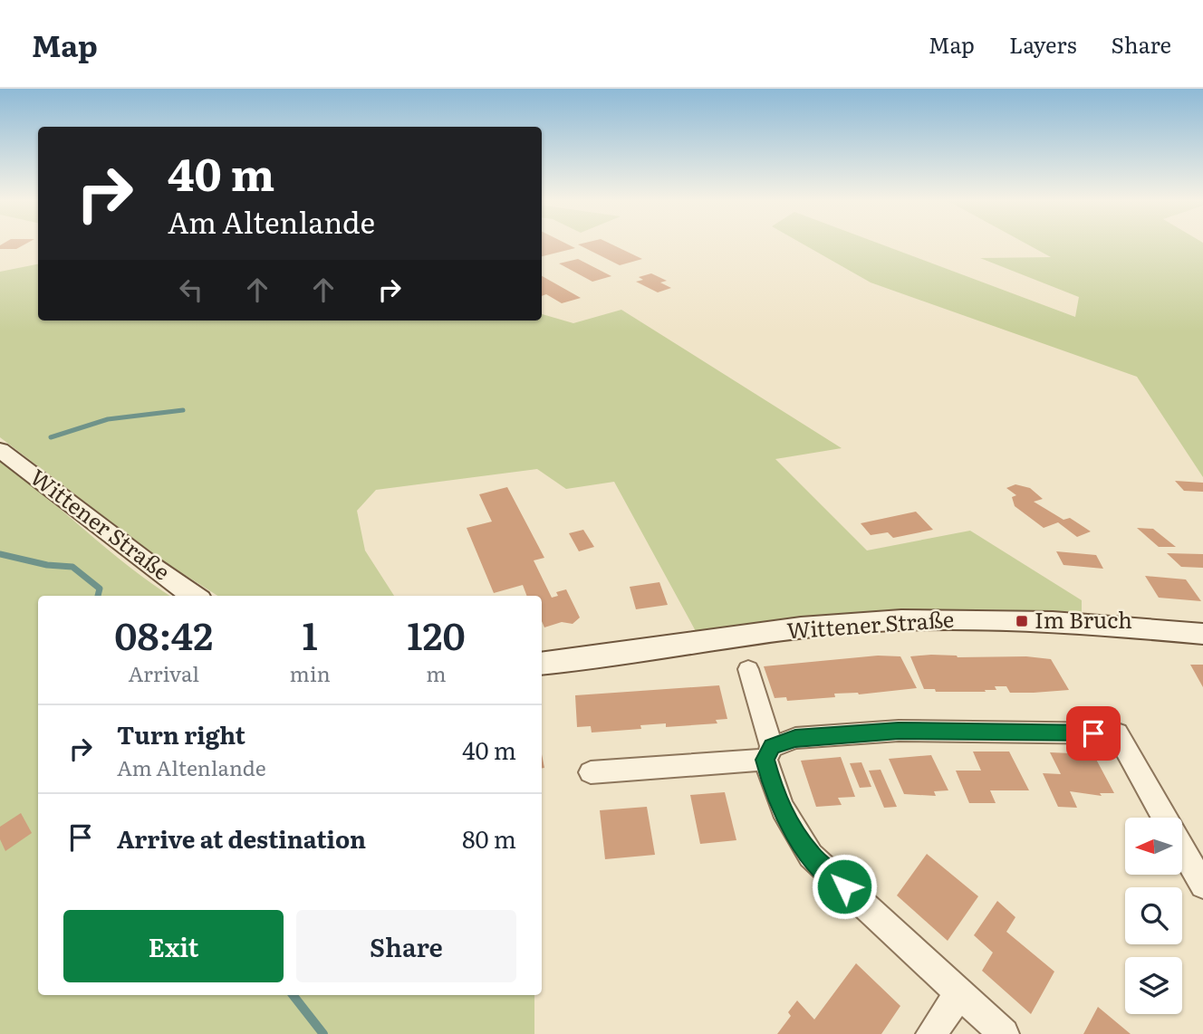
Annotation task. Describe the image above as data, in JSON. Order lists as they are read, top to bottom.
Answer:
{
  "streets": {
    "main road": ["Wittener Straße"]
  },
  "places": {
    "transit": ["Im Bruch"]
  },
  "north": "left",
  "page": {
    "header": "Map",
    "nav": ["Map", "Layers", "Share"],
    "turn": ["40 m", "Am Altenlande"],
    "eta": [
      "08:42",
      "Arrival",
      "1",
      "min",
      "120",
      "m"
    ],
    "list": [
      {
        "name": "Turn right",
        "note": "Am Altenlande",
        "value": "40 m"
      },
      {
        "name": "Arrive at destination",
        "value": "80 m"
      }
    ],
    "buttons": ["Exit", "Share"]
  }
}
